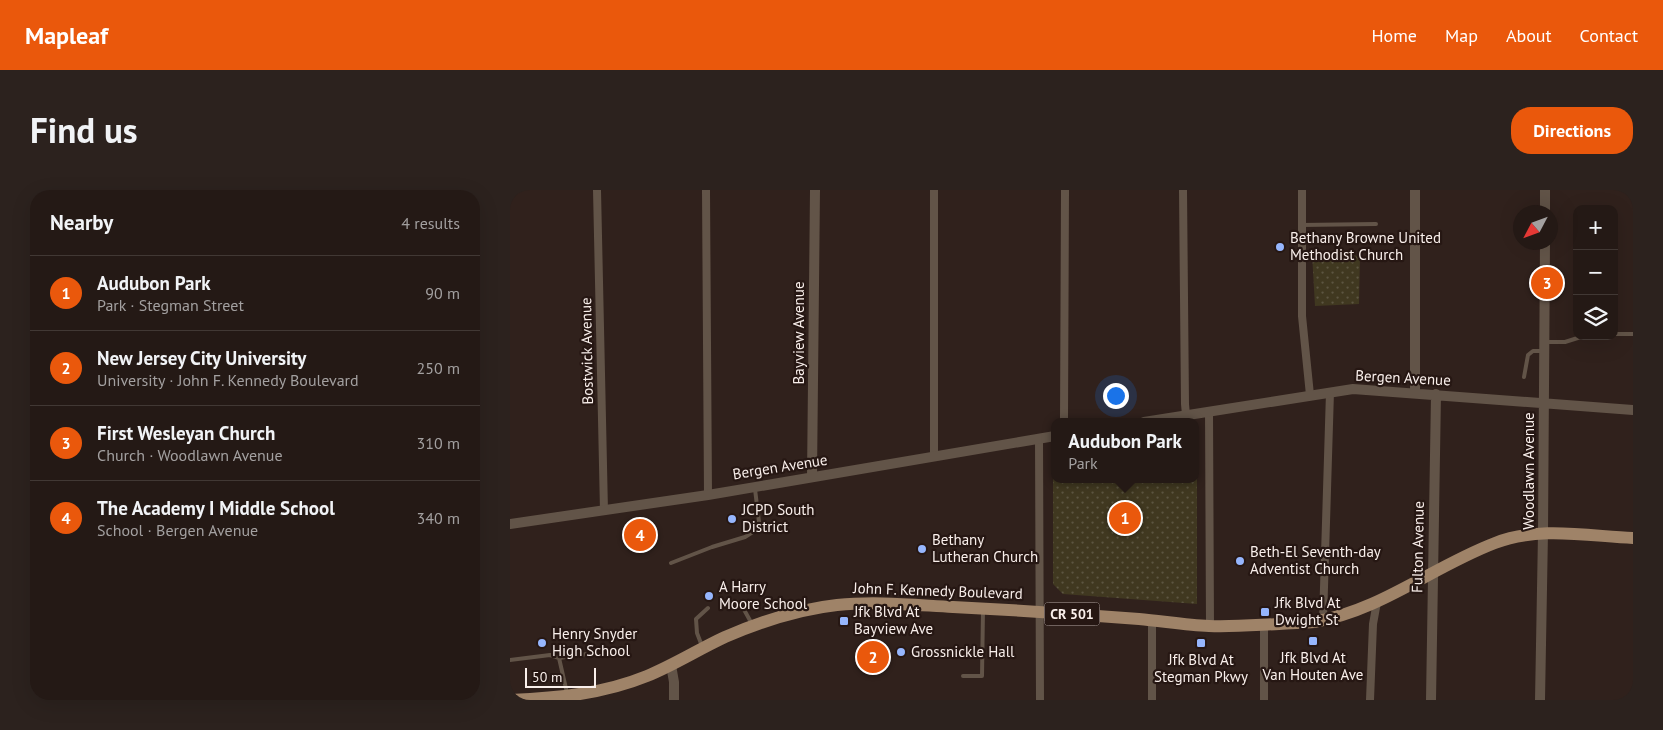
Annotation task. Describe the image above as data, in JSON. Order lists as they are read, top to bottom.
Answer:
{
  "streets": {
    "main road": ["John F. Kennedy Boulevard", "CR 501"],
    "street": [
      "Bayview Avenue",
      "Bostwick Avenue",
      "Bergen Avenue",
      "Woodlawn Avenue",
      "Fulton Avenue"
    ]
  },
  "crossings": [
    ["Bayview Avenue", "Bergen Avenue"],
    ["Bostwick Avenue", "Bergen Avenue"],
    ["Bergen Avenue", "Woodlawn Avenue"],
    ["Bergen Avenue", "Fulton Avenue"],
    ["Woodlawn Avenue", "John F. Kennedy Boulevard"],
    ["Fulton Avenue", "John F. Kennedy Boulevard"]
  ],
  "places": {
    "other": [
      "Bethany Browne United Methodist Church",
      "JCPD South District",
      "Bethany Lutheran Church",
      "Beth-El Seventh-day Adventist Church",
      "A Harry Moore School",
      "Henry Snyder High School",
      "Grossnickle Hall"
    ],
    "transit": [
      "Jfk Blvd At Dwight St",
      "Jfk Blvd At Bayview Ave",
      "Jfk Blvd At Van Houten Ave",
      "Jfk Blvd At Stegman Pkwy"
    ]
  },
  "scale_bar": "50 m",
  "north": "bottom left",
  "page": {
    "header": "Mapleaf",
    "nav": [
      "Home",
      "Map",
      "About",
      "Contact"
    ],
    "title": "Find us",
    "buttons": "Directions",
    "heading": ["Nearby", "4 results"],
    "map_buttons": ["+", "−"],
    "list": [
      {
        "mark": "1",
        "name": "Audubon Park",
        "note": "Park · Stegman Street",
        "value": "90 m"
      },
      {
        "mark": "2",
        "name": "New Jersey City University",
        "note": "University · John F. Kennedy Boulevard",
        "value": "250 m"
      },
      {
        "mark": "3",
        "name": "First Wesleyan Church",
        "note": "Church · Woodlawn Avenue",
        "value": "310 m"
      },
      {
        "mark": "4",
        "name": "The Academy I Middle School",
        "note": "School · Bergen Avenue",
        "value": "340 m"
      }
    ],
    "pins": [
      "3",
      "1",
      "4",
      "2"
    ],
    "popup": ["Audubon Park", "Park"],
    "scale": "50 m"
  }
}
